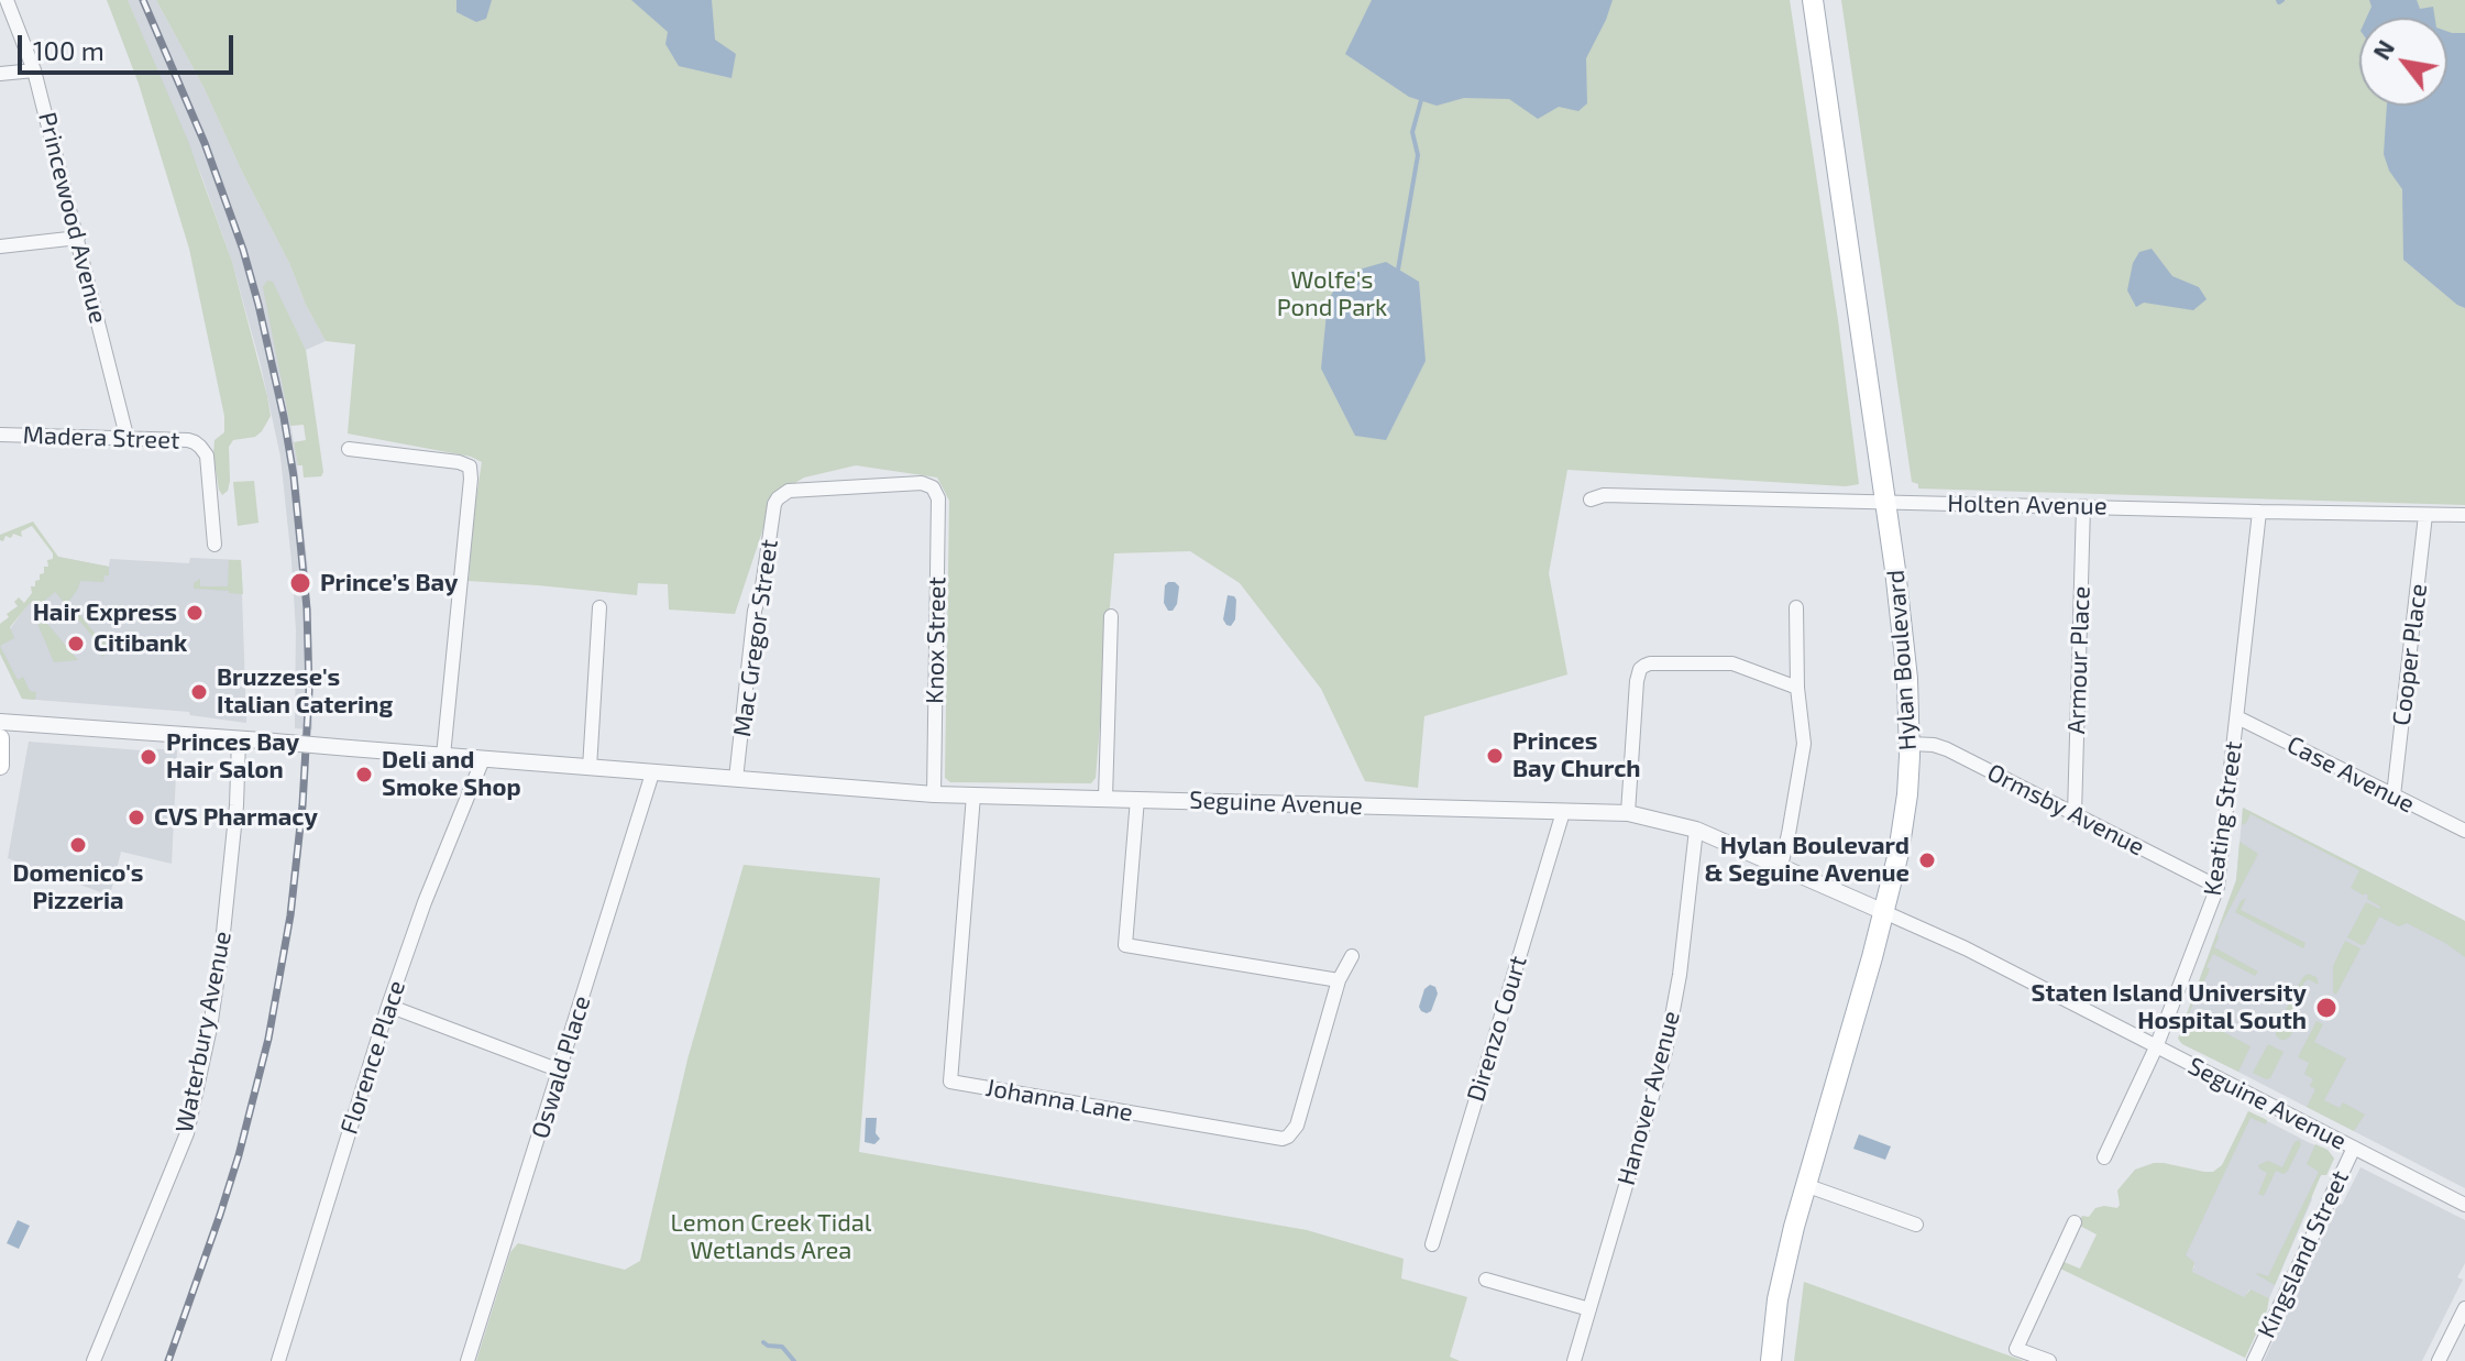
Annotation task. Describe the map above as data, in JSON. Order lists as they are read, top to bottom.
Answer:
{
  "streets": {
    "main road": ["Hylan Boulevard"],
    "street": [
      "Princewood Avenue",
      "Madera Street",
      "Holten Avenue",
      "Mac Gregor Street",
      "Knox Street",
      "Cooper Place",
      "Armour Place",
      "Case Avenue",
      "Seguine Avenue",
      "Ormsby Avenue",
      "Keating Street",
      "Direnzo Court",
      "Waterbury Avenue",
      "Florence Place",
      "Oswald Place",
      "Hanover Avenue",
      "Johanna Lane",
      "Kingsland Street"
    ]
  },
  "crossings": [
    ["Princewood Avenue", "Madera Street"],
    ["Holten Avenue", "Cooper Place"],
    ["Holten Avenue", "Hylan Boulevard"],
    ["Holten Avenue", "Armour Place"],
    ["Holten Avenue", "Keating Street"],
    ["Mac Gregor Street", "Knox Street"],
    ["Mac Gregor Street", "Seguine Avenue"],
    ["Knox Street", "Seguine Avenue"],
    ["Cooper Place", "Case Avenue"],
    ["Hylan Boulevard", "Seguine Avenue"],
    ["Hylan Boulevard", "Ormsby Avenue"],
    ["Armour Place", "Ormsby Avenue"],
    ["Case Avenue", "Keating Street"],
    ["Seguine Avenue", "Keating Street"],
    ["Seguine Avenue", "Direnzo Court"],
    ["Seguine Avenue", "Waterbury Avenue"],
    ["Seguine Avenue", "Florence Place"],
    ["Seguine Avenue", "Oswald Place"],
    ["Seguine Avenue", "Hanover Avenue"],
    ["Seguine Avenue", "Johanna Lane"],
    ["Seguine Avenue", "Kingsland Street"],
    ["Ormsby Avenue", "Keating Street"]
  ],
  "parks": ["Wolfe's Pond Park", "Lemon Creek Tidal Wetlands Area"],
  "places": [
    "Prince’s Bay",
    "Hair Express",
    "Citibank",
    "Bruzzese's Italian Catering",
    "Princes Bay Church",
    "Princes Bay Hair Salon",
    "Deli and Smoke Shop",
    "CVS Pharmacy",
    "Domenico's Pizzeria",
    "Hylan Boulevard & Seguine Avenue",
    "Staten Island University Hospital South"
  ],
  "scale_bar": "100 m",
  "north": "top left"
}
